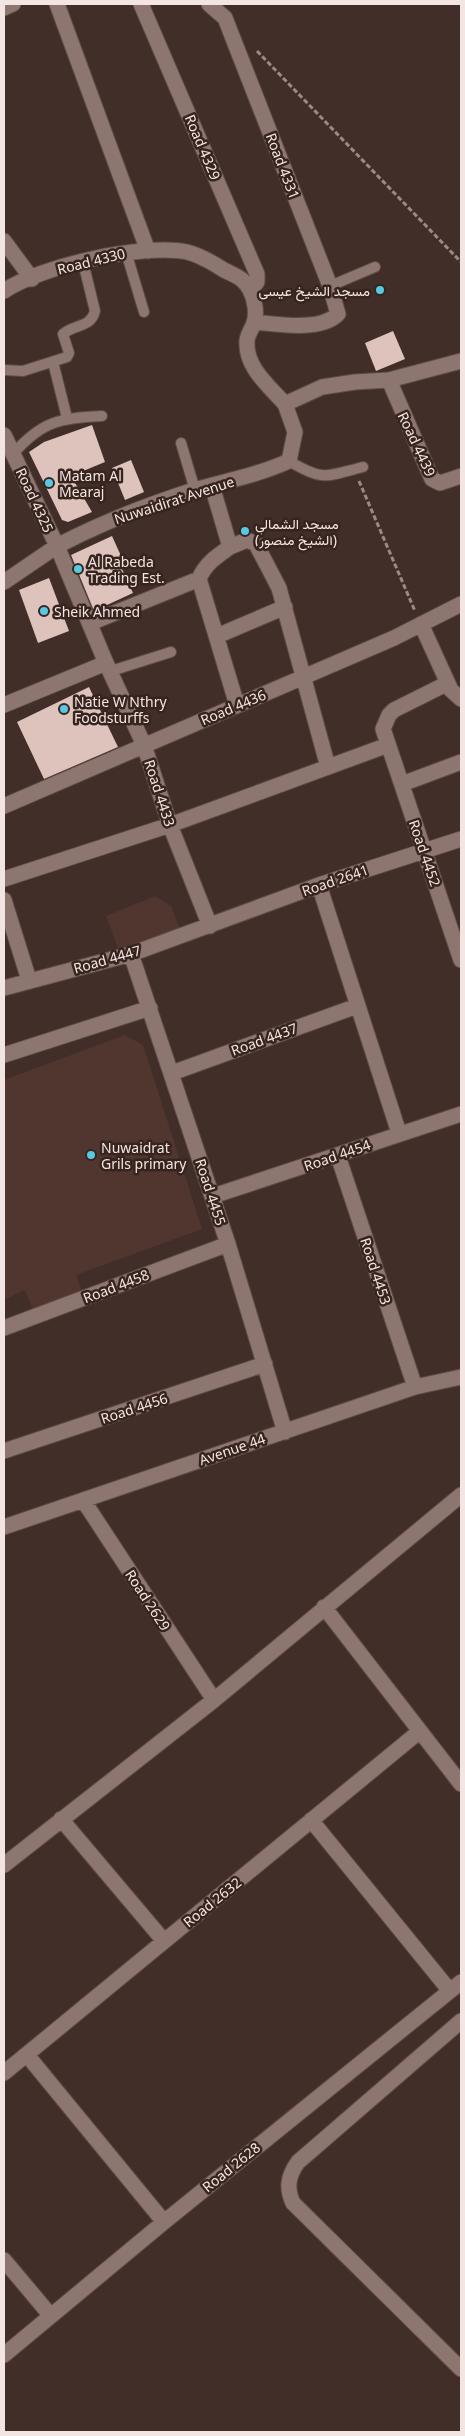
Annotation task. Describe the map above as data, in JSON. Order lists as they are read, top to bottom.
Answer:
{
  "streets": {
    "street": [
      "Road 4329",
      "Road 4331",
      "Road 4330",
      "Road 4439",
      "Road 4325",
      "Nuwaidirat Avenue",
      "Road 4436",
      "Road 4433",
      "Road 4452",
      "Road 2641",
      "Road 4447",
      "Road 4437",
      "Road 4454",
      "Road 4455",
      "Road 4453",
      "Road 4458",
      "Road 4456",
      "Avenue 44",
      "Road 2629",
      "Road 2632",
      "Road 2628"
    ]
  },
  "crossings": [
    ["Road 4329", "Road 4331"],
    ["Road 4329", "Road 4330"],
    ["Road 4325", "Nuwaidirat Avenue"],
    ["Road 4436", "Road 4433"],
    ["Road 4433", "Road 2641"],
    ["Road 4433", "Road 4447"],
    ["Road 4452", "Road 2641"],
    ["Road 2641", "Road 4447"],
    ["Road 4447", "Road 4455"],
    ["Road 4437", "Road 4455"],
    ["Road 4454", "Road 4455"],
    ["Road 4454", "Road 4453"],
    ["Road 4455", "Road 4458"],
    ["Road 4455", "Road 4456"],
    ["Road 4455", "Avenue 44"],
    ["Road 4453", "Avenue 44"],
    ["Avenue 44", "Road 2629"]
  ],
  "places": [
    "مسجد الشيخ عيسى",
    "Matam Al Mearaj",
    "مسجد الشمالي (الشيخ منصور)",
    "Al Rabeda Trading Est.",
    "Sheik Ahmed",
    "Natie W Nthry Foodsturffs",
    "Nuwaidrat Grils primary"
  ]
}
